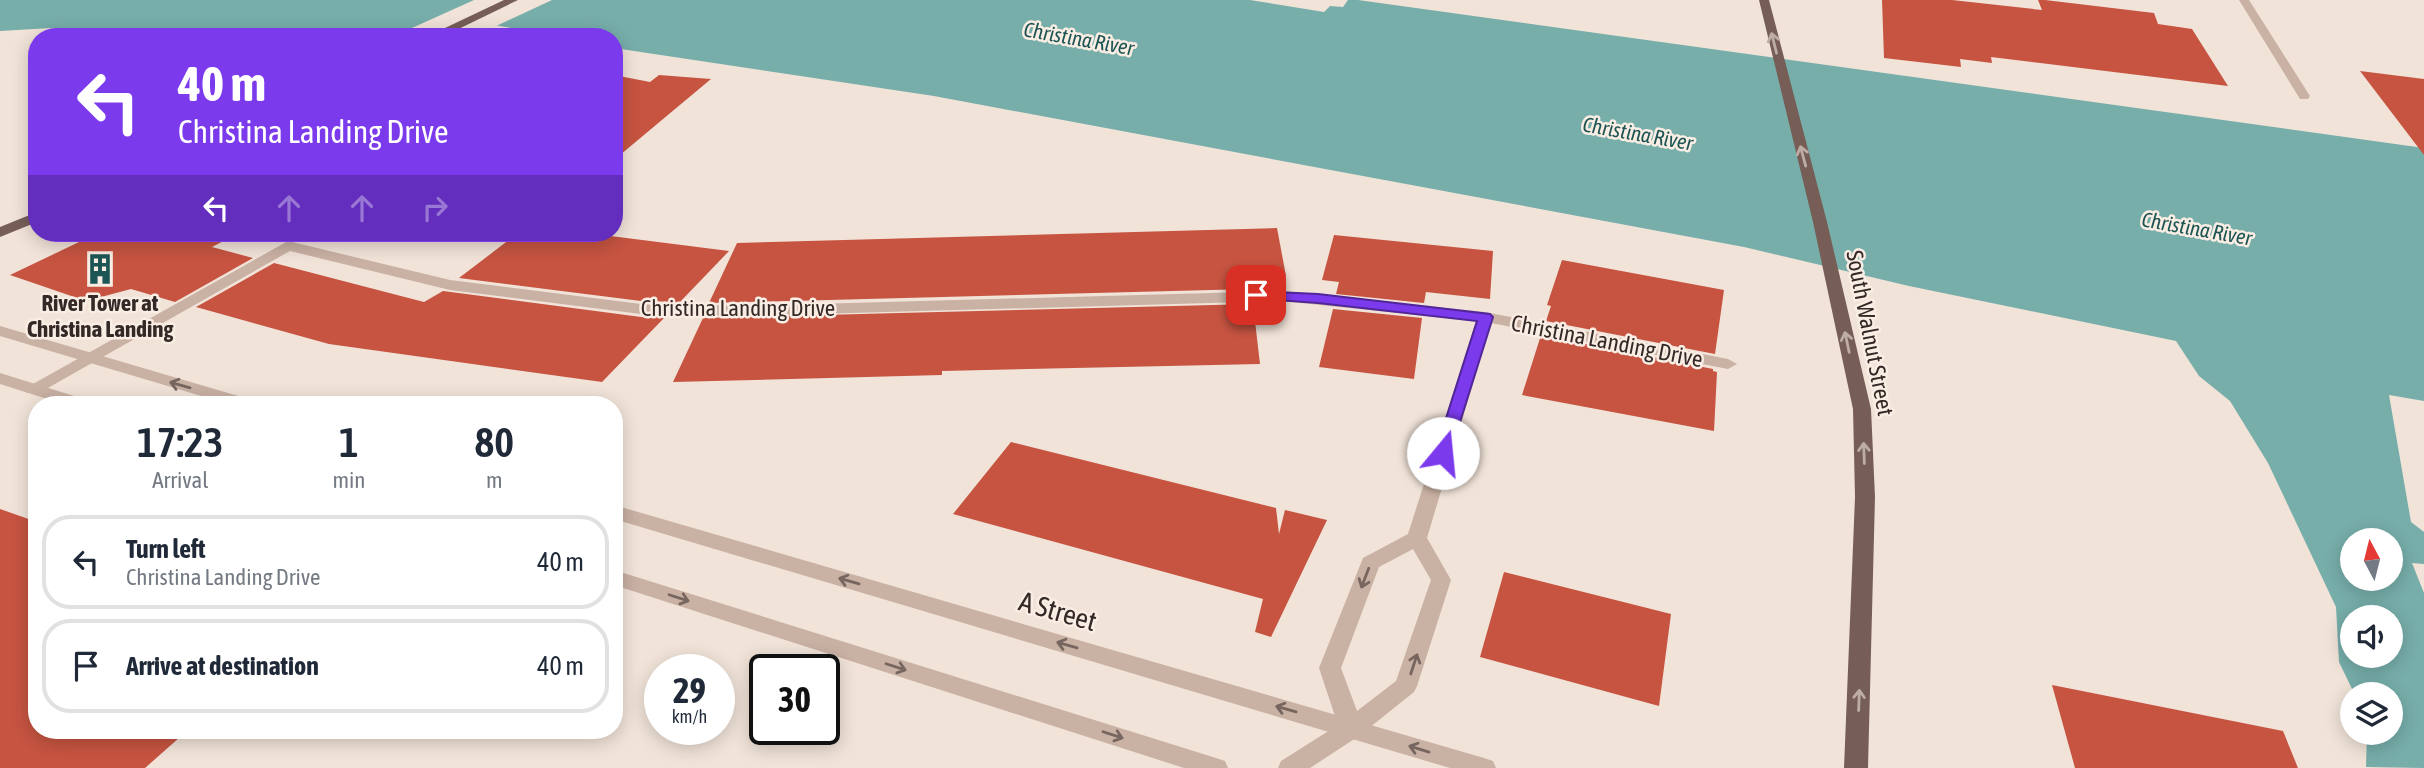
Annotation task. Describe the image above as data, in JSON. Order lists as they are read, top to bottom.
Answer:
{
  "streets": {
    "main road": ["South Walnut Street"],
    "street": ["Christina Landing Drive", "A Street"]
  },
  "one_way": ["South Walnut Street"],
  "water": ["Christina River"],
  "places": {
    "building": ["River Tower at Christina Landing"]
  },
  "north": "top",
  "page": {
    "turn": ["40 m", "Christina Landing Drive"],
    "eta": [
      "17:23",
      "Arrival",
      "1",
      "min",
      "80",
      "m"
    ],
    "list": [
      {
        "name": "Turn left",
        "note": "Christina Landing Drive",
        "value": "40 m"
      },
      {
        "name": "Arrive at destination",
        "value": "40 m"
      }
    ],
    "speed": "29 km/h",
    "limit": "30"
  }
}
